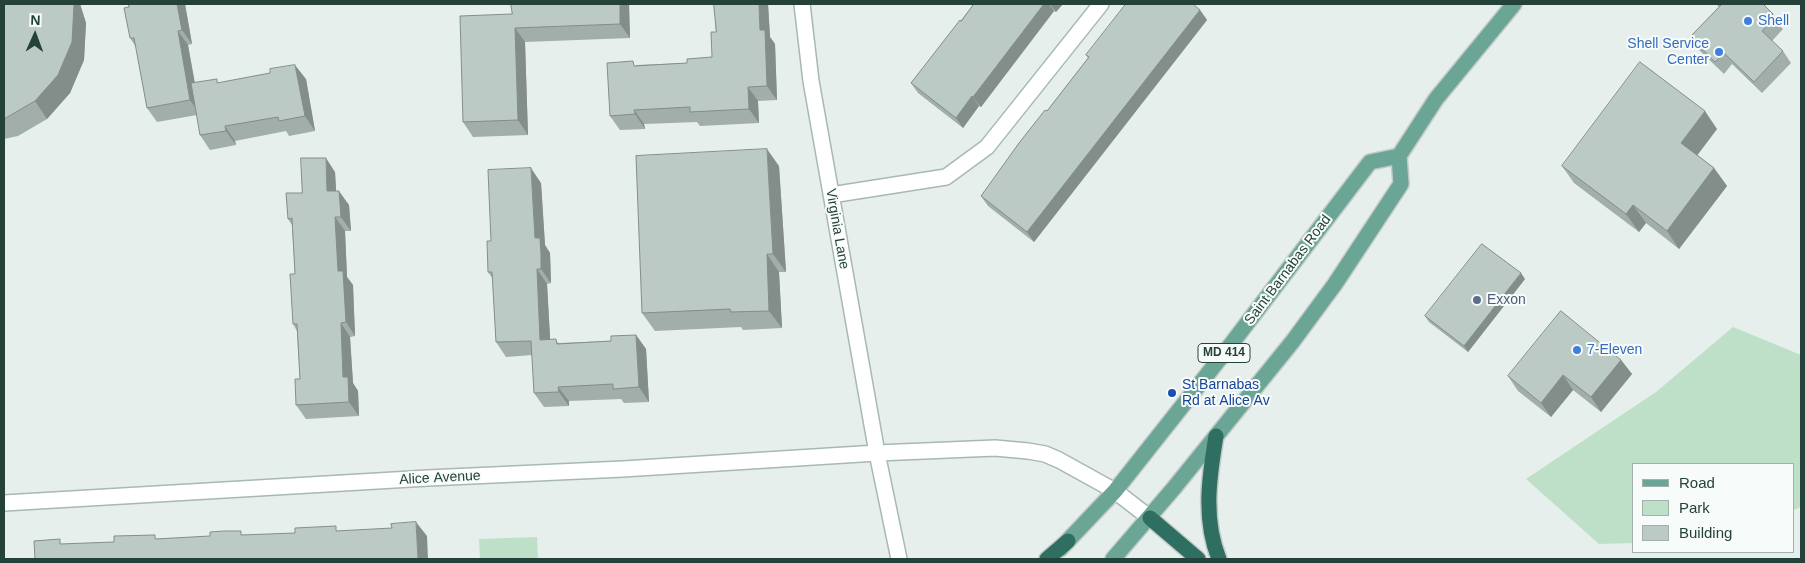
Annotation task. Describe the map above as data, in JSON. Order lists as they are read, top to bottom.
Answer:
{
  "streets": {
    "main road": ["Saint Barnabas Road", "MD 414"],
    "street": ["Virginia Lane", "Alice Avenue"]
  },
  "crossings": [
    ["Virginia Lane", "Alice Avenue"],
    ["Saint Barnabas Road", "MD 414"]
  ],
  "places": [
    "Shell",
    "Shell Service Center",
    "Exxon",
    "7-Eleven",
    "St Barnabas Rd at Alice Av"
  ],
  "legend": ["Road", "Park", "Building"],
  "north": "top"
}
